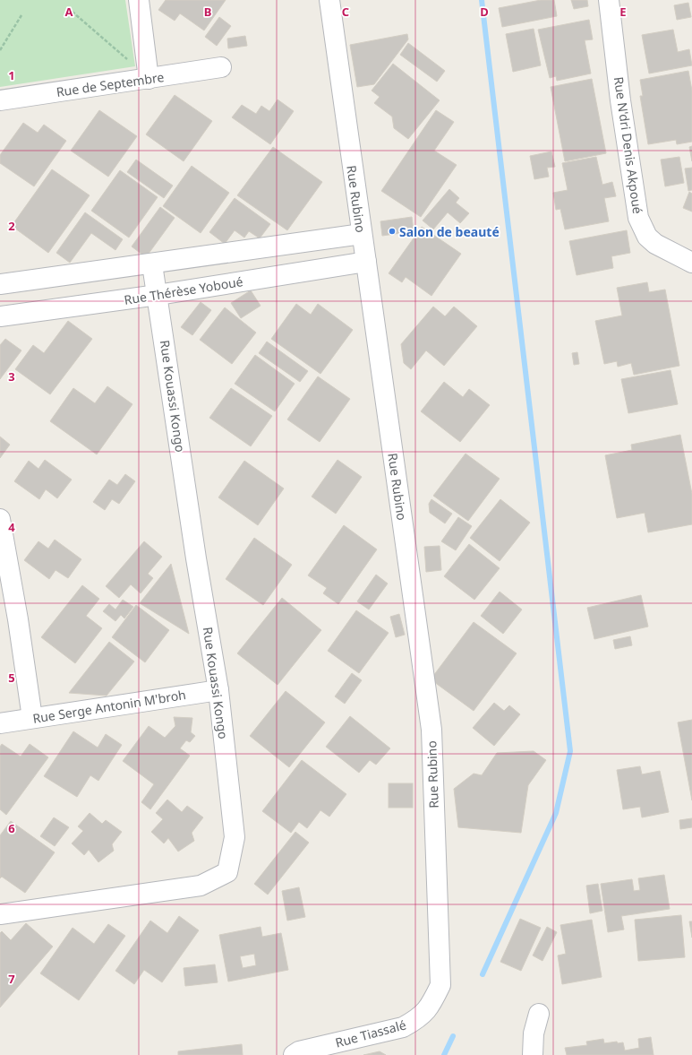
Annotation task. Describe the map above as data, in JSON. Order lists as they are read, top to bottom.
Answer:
{
  "streets": {
    "street": [
      "Rue de Septembre",
      "Rue N'dri Denis Akpoué",
      "Rue Rubino",
      "Rue Thérèse Yoboué",
      "Rue Kouassi Kongo",
      "Rue Serge Antonin M'broh",
      "Rue Tiassalé"
    ]
  },
  "crossings": [
    ["Rue Rubino", "Rue Thérèse Yoboué"],
    ["Rue Rubino", "Rue Tiassalé"],
    ["Rue Thérèse Yoboué", "Rue Kouassi Kongo"],
    ["Rue Kouassi Kongo", "Rue Serge Antonin M'broh"]
  ],
  "places": ["Salon de beauté"],
  "grid": {
    "columns": [
      "A",
      "B",
      "C",
      "D",
      "E"
    ],
    "rows": [
      "1",
      "2",
      "3",
      "4",
      "5",
      "6",
      "7"
    ]
  }
}
